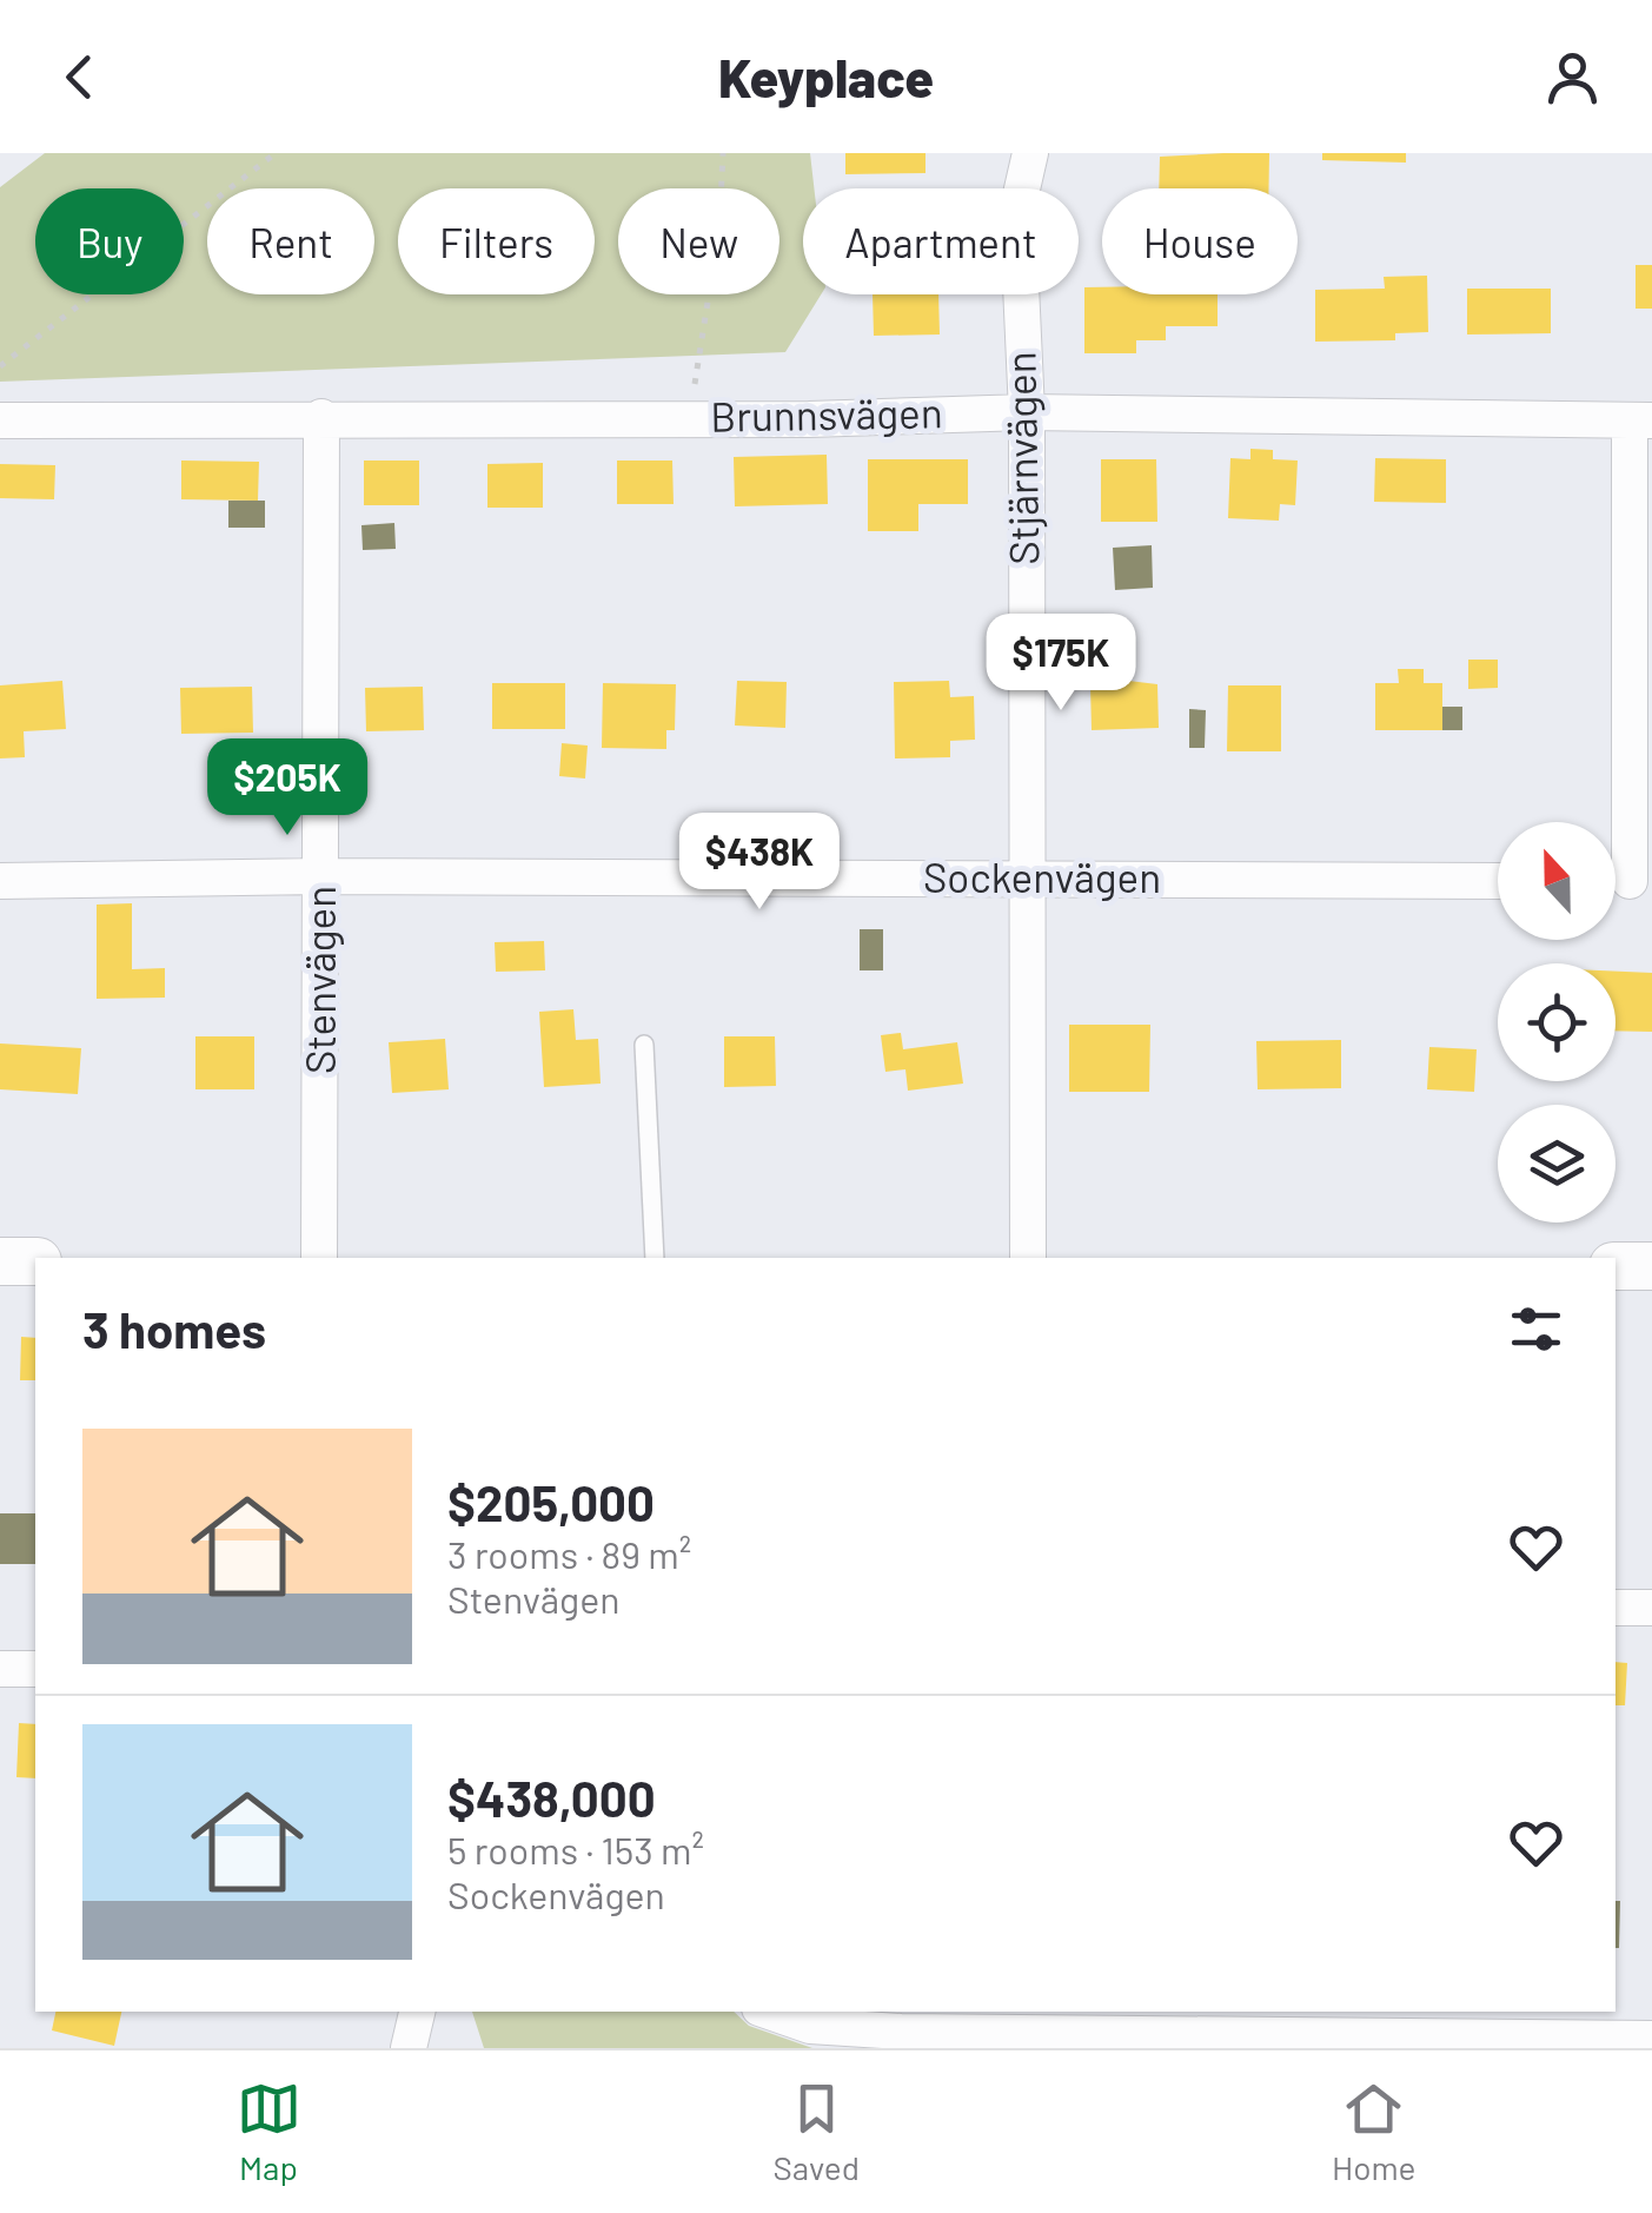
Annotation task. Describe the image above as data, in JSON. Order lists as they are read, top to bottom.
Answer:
{
  "streets": {
    "street": [
      "Brunnsvägen",
      "Stjärnvägen",
      "Sockenvägen",
      "Stenvägen"
    ]
  },
  "crossings": [
    ["Brunnsvägen", "Stjärnvägen"],
    ["Brunnsvägen", "Stenvägen"],
    ["Stjärnvägen", "Sockenvägen"],
    ["Sockenvägen", "Stenvägen"]
  ],
  "north": "top",
  "page": {
    "header": "Keyplace",
    "chip": [
      "Buy",
      "Rent",
      "Filters",
      "New",
      "Apartment",
      "House"
    ],
    "price": ["$175K", "$205K", "$438K"],
    "heading": "3 homes",
    "list": [
      {
        "name": "$205,000",
        "note": "3 rooms · 89 m² · Stenvägen"
      },
      {
        "name": "$438,000",
        "note": "5 rooms · 153 m² · Sockenvägen"
      }
    ],
    "tabs": ["Map", "Saved", "Home"]
  }
}
